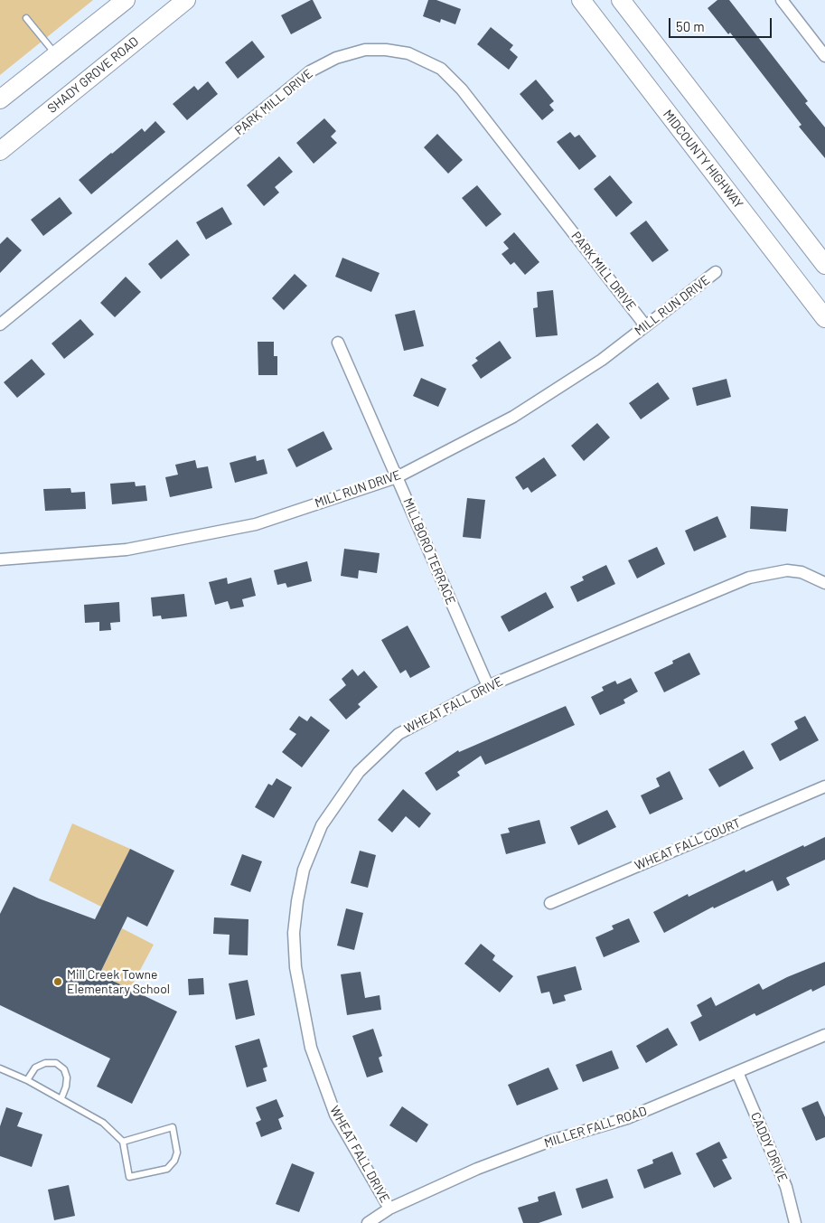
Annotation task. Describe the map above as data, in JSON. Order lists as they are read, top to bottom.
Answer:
{
  "streets": {
    "main road": ["SHADY GROVE ROAD", "MIDCOUNTY HIGHWAY"],
    "street": [
      "PARK MILL DRIVE",
      "MILL RUN DRIVE",
      "MILLBORO TERRACE",
      "WHEAT FALL DRIVE",
      "WHEAT FALL COURT",
      "MILLER FALL ROAD",
      "CADDY DRIVE"
    ]
  },
  "crossings": [
    ["PARK MILL DRIVE", "MILL RUN DRIVE"],
    ["MILL RUN DRIVE", "MILLBORO TERRACE"],
    ["MILLBORO TERRACE", "WHEAT FALL DRIVE"],
    ["WHEAT FALL DRIVE", "MILLER FALL ROAD"],
    ["MILLER FALL ROAD", "CADDY DRIVE"]
  ],
  "places": ["Mill Creek Towne Elementary School"],
  "scale_bar": "50 m"
}
